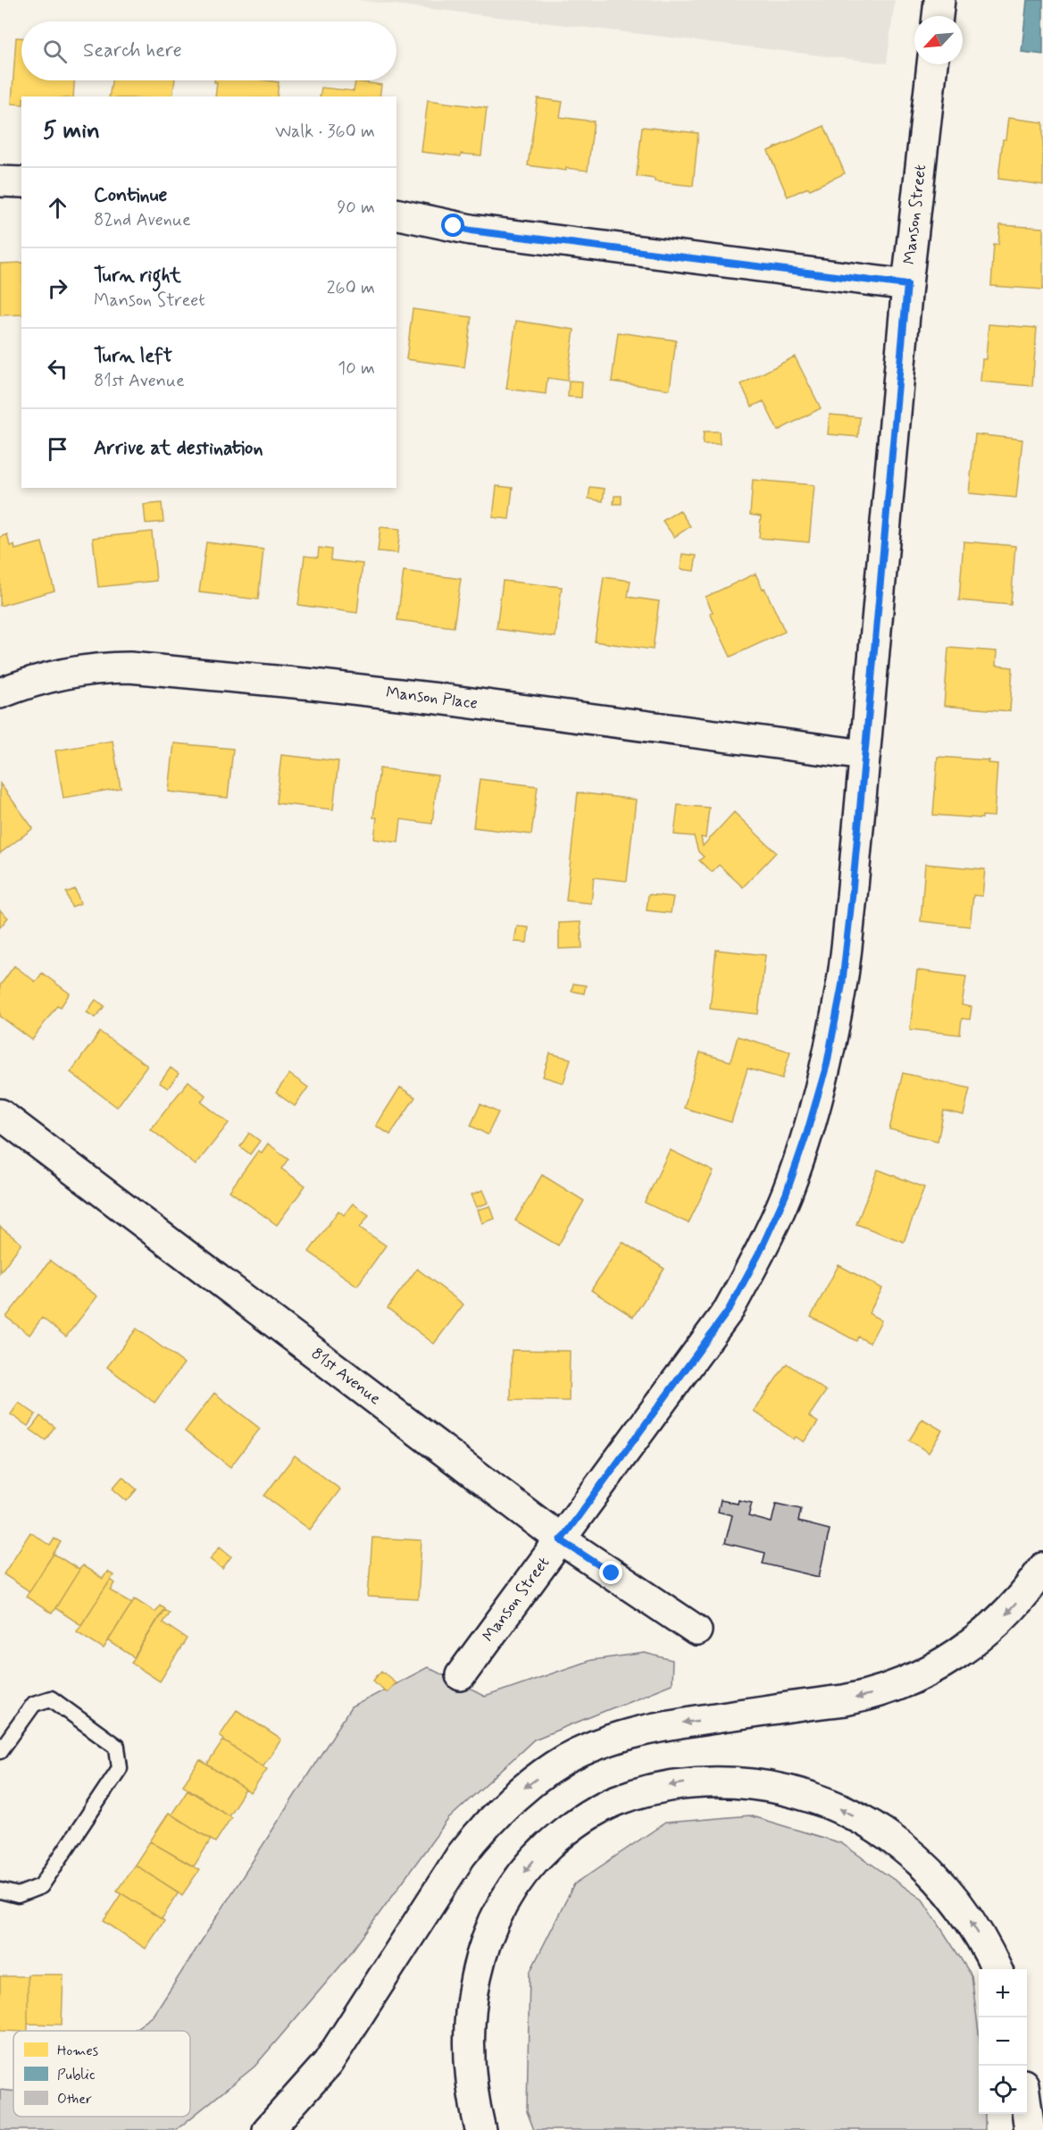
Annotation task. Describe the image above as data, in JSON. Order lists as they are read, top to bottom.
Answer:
{
  "streets": {
    "street": ["Manson Street", "Manson Place", "81st Avenue"]
  },
  "crossings": [
    ["Manson Street", "Manson Place"],
    ["Manson Street", "81st Avenue"]
  ],
  "legend": ["Homes", "Public", "Other"],
  "north": "bottom left",
  "page": {
    "search": "Search here",
    "heading": ["5 min", "Walk · 360 m"],
    "list": [
      ["Continue", "82nd Avenue", "90 m"],
      ["Turn right", "Manson Street", "260 m"],
      ["Turn left", "81st Avenue", "10 m"],
      "Arrive at destination"
    ],
    "map_buttons": ["+", "−"]
  }
}
